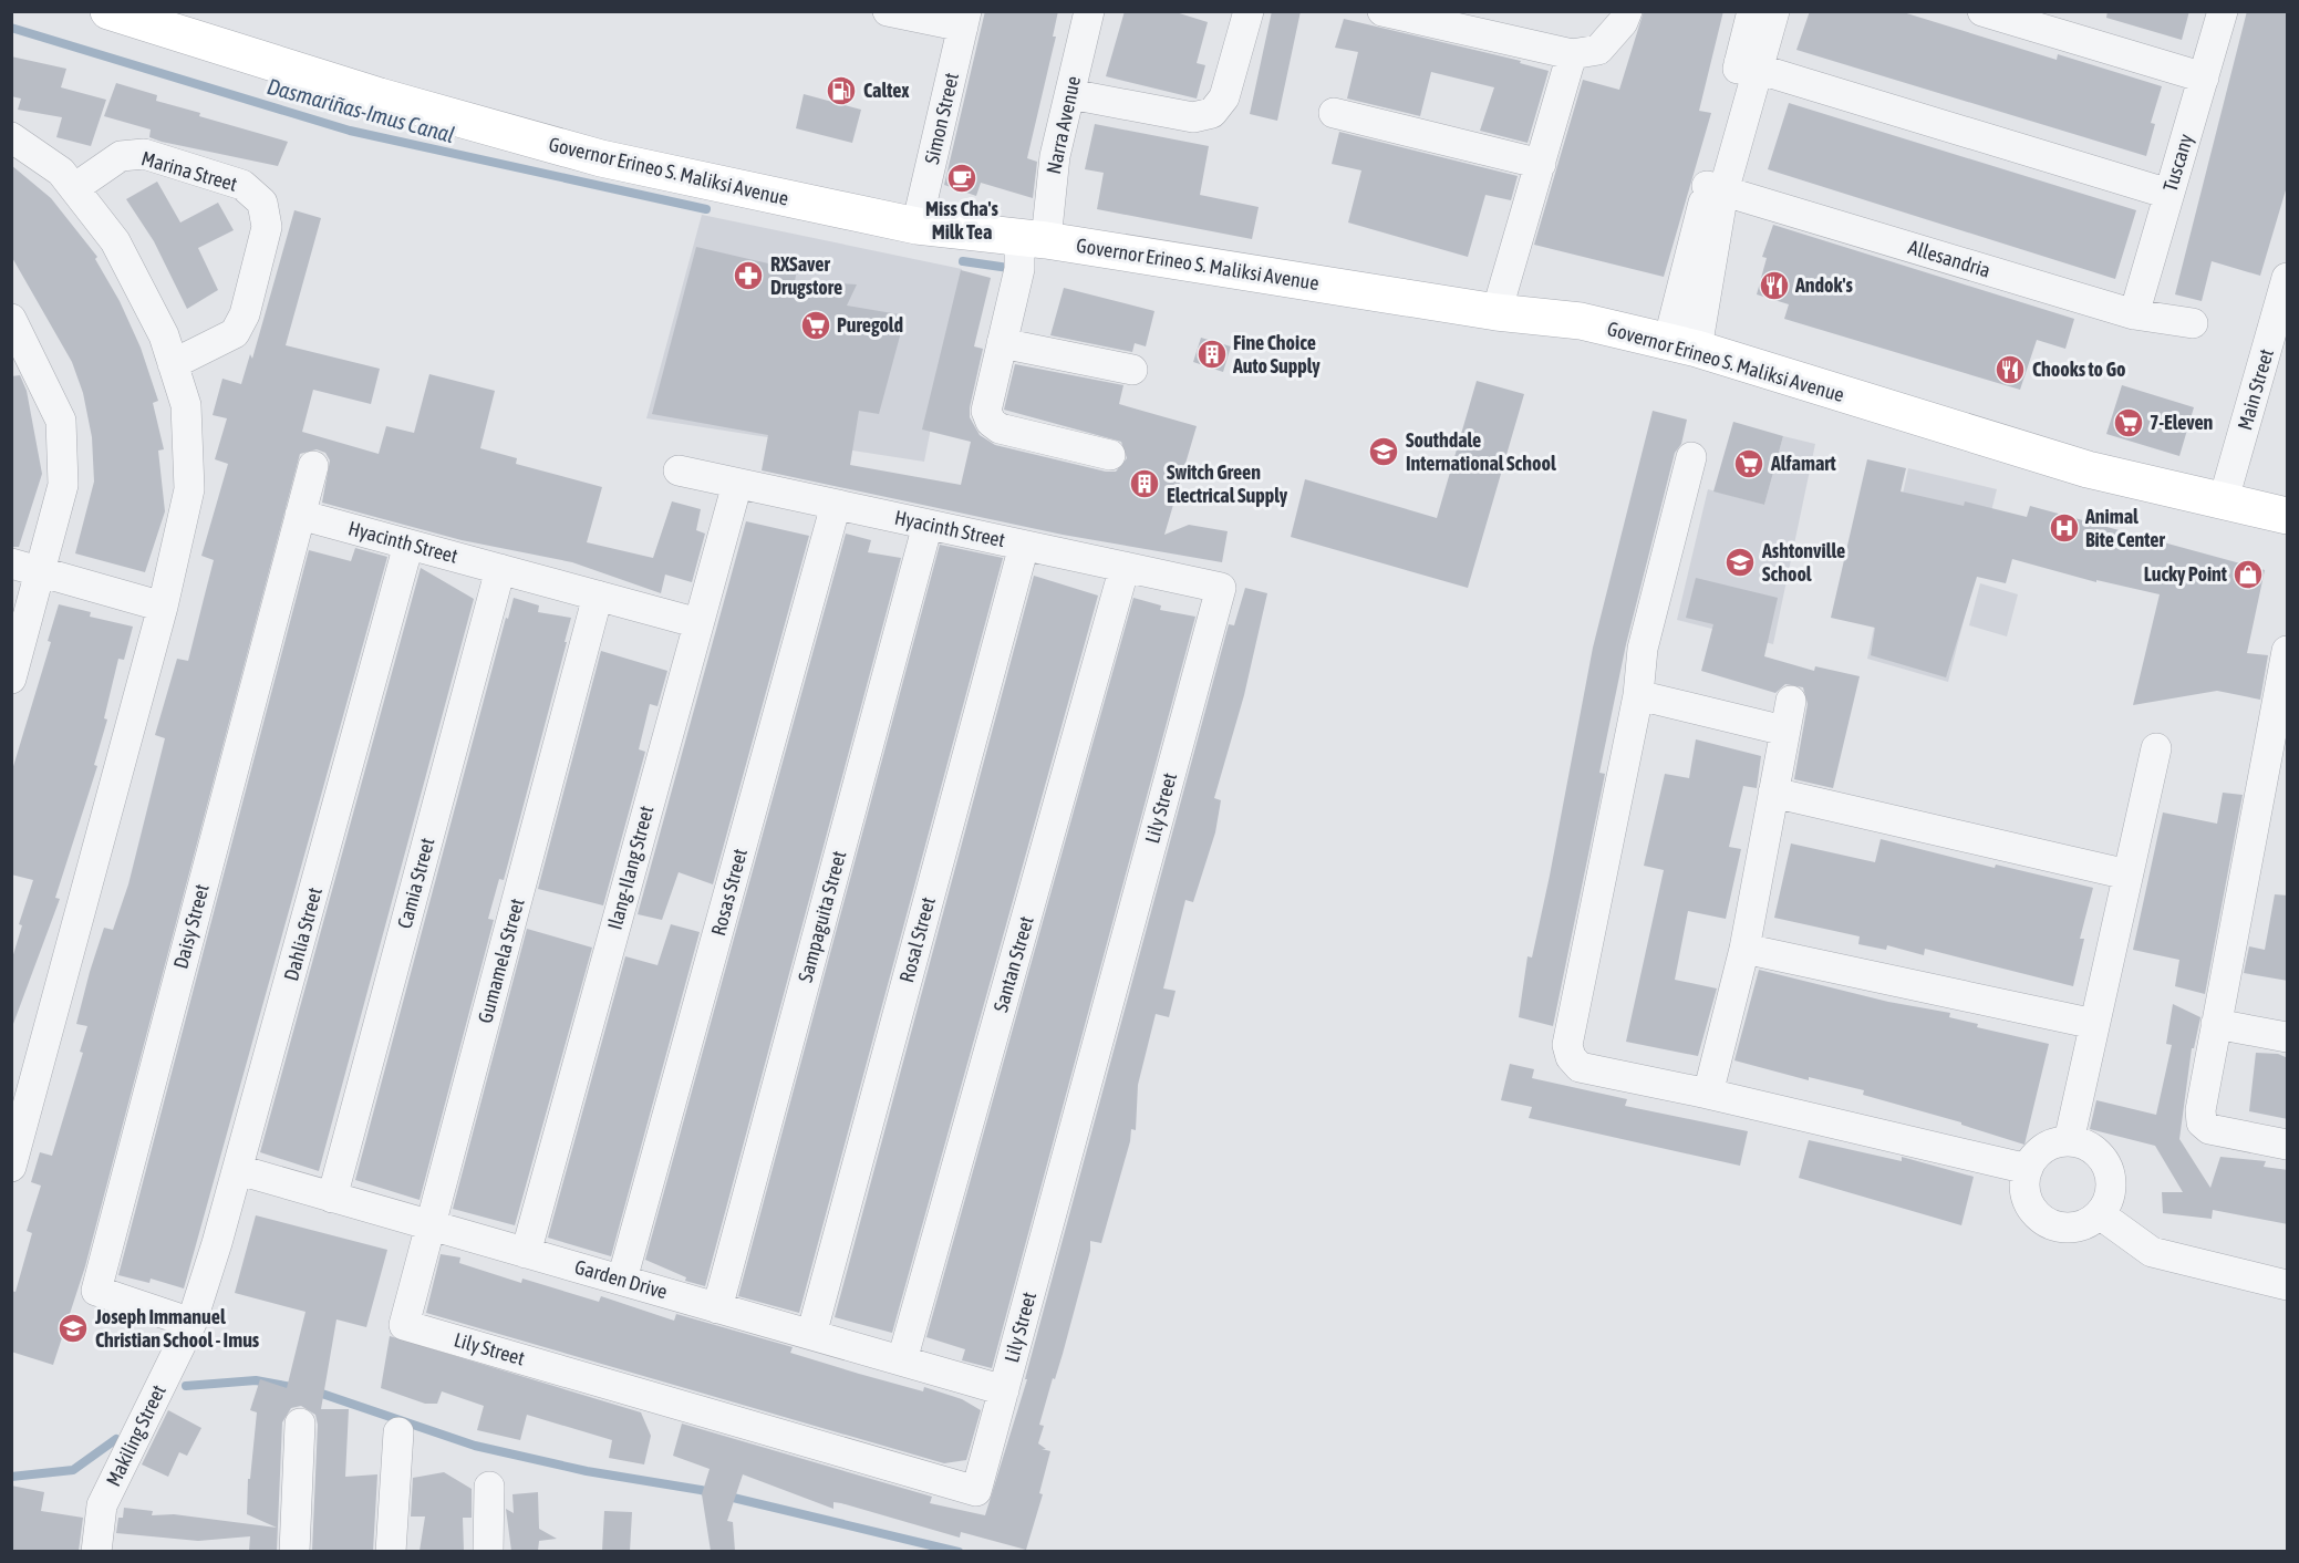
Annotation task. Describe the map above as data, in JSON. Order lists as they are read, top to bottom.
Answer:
{
  "streets": {
    "main road": ["Governor Erineo S. Maliksi Avenue"],
    "street": [
      "Simon Street",
      "Narra Avenue",
      "Tuscany",
      "Marina Street",
      "Allesandria",
      "Main Street",
      "Hyacinth Street",
      "Lily Street",
      "Ilang-Ilang Street",
      "Camia Street",
      "Rosas Street",
      "Sampaguita Street",
      "Daisy Street",
      "Dahlia Street",
      "Rosal Street",
      "Gumamela Street",
      "Santan Street",
      "Garden Drive",
      "Makiling Street"
    ]
  },
  "crossings": [
    ["Simon Street", "Governor Erineo S. Maliksi Avenue"],
    ["Narra Avenue", "Governor Erineo S. Maliksi Avenue"],
    ["Tuscany", "Allesandria"],
    ["Governor Erineo S. Maliksi Avenue", "Main Street"],
    ["Hyacinth Street", "Lily Street"],
    ["Hyacinth Street", "Ilang-Ilang Street"],
    ["Hyacinth Street", "Camia Street"],
    ["Hyacinth Street", "Rosas Street"],
    ["Hyacinth Street", "Sampaguita Street"],
    ["Hyacinth Street", "Daisy Street"],
    ["Hyacinth Street", "Dahlia Street"],
    ["Hyacinth Street", "Rosal Street"],
    ["Hyacinth Street", "Gumamela Street"],
    ["Hyacinth Street", "Santan Street"],
    ["Lily Street", "Gumamela Street"],
    ["Lily Street", "Garden Drive"],
    ["Ilang-Ilang Street", "Garden Drive"],
    ["Camia Street", "Garden Drive"],
    ["Rosas Street", "Garden Drive"],
    ["Sampaguita Street", "Garden Drive"],
    ["Daisy Street", "Dahlia Street"],
    ["Daisy Street", "Makiling Street"],
    ["Dahlia Street", "Garden Drive"],
    ["Dahlia Street", "Makiling Street"],
    ["Rosal Street", "Garden Drive"],
    ["Gumamela Street", "Garden Drive"],
    ["Santan Street", "Garden Drive"]
  ],
  "water": ["Dasmariñas-Imus Canal"],
  "places": {
    "fuel station": ["Caltex"],
    "cafe": ["Miss Cha's Milk Tea"],
    "pharmacy": ["RXSaver Drugstore"],
    "restaurant": ["Andok's", "Chooks to Go"],
    "supermarket": ["Puregold", "7-Eleven", "Alfamart"],
    "building": ["Fine Choice Auto Supply", "Switch Green Electrical Supply"],
    "school or university": ["Southdale International School", "Ashtonville School", "Joseph Immanuel Christian School - Imus"],
    "hospital": ["Animal Bite Center"],
    "shop": ["Lucky Point"]
  }
}
